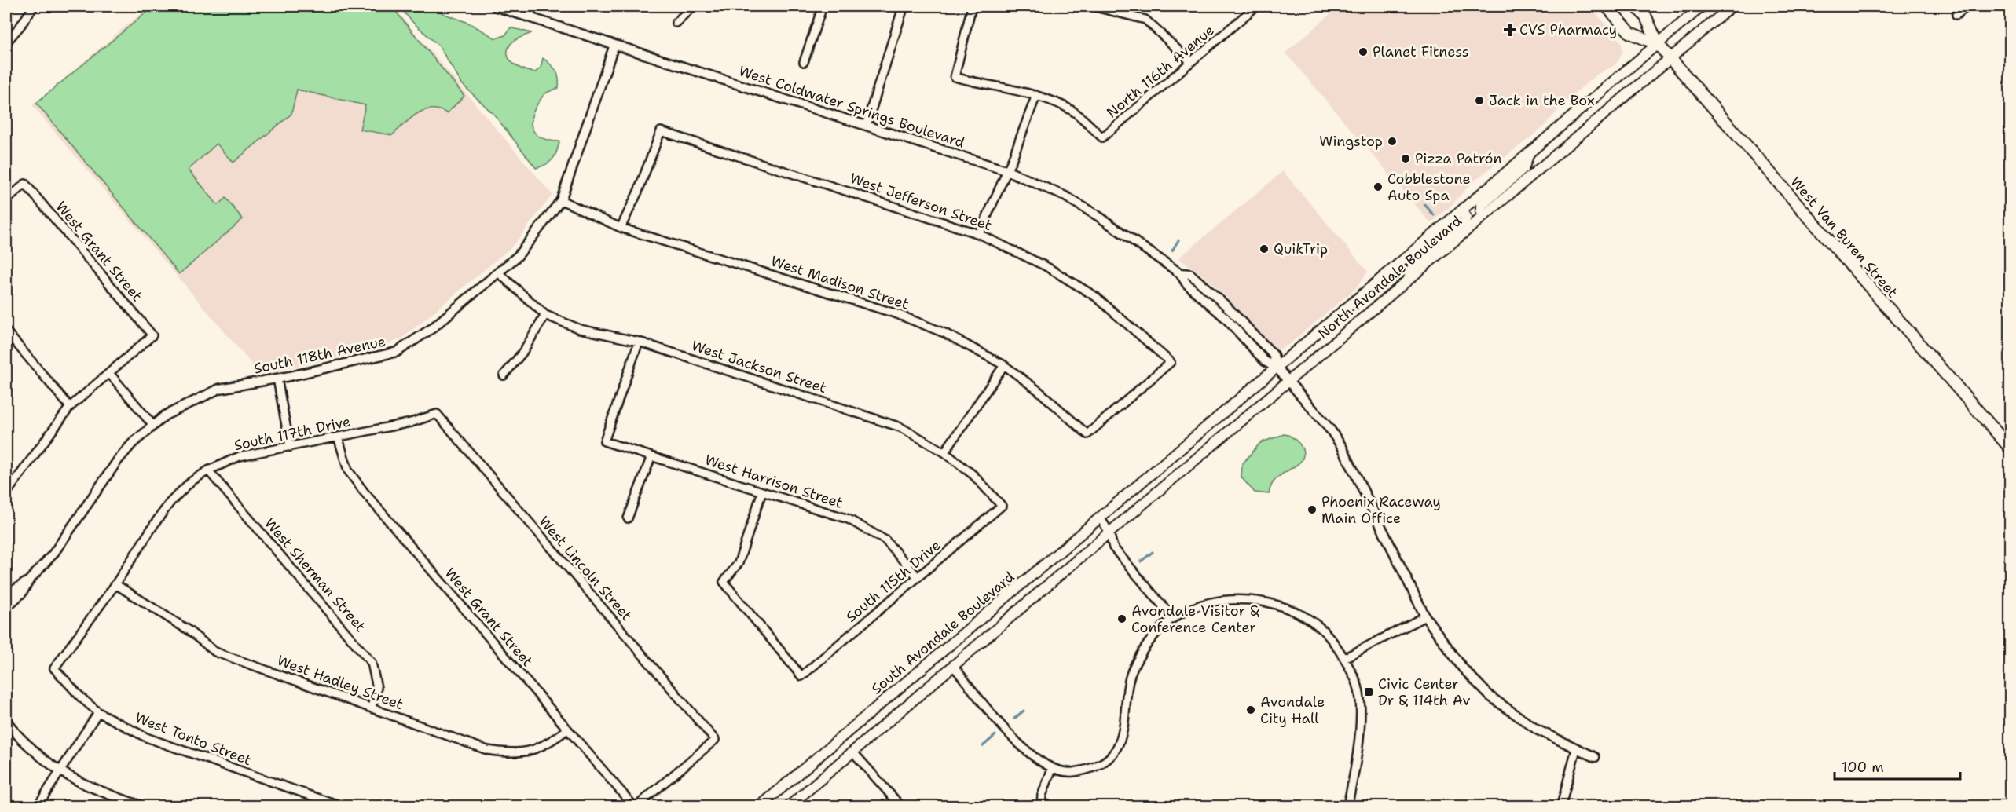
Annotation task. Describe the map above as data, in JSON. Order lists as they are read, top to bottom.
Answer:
{
  "streets": {
    "main road": ["West Van Buren Street", "North Avondale Boulevard", "South Avondale Boulevard"],
    "street": [
      "North 116th Avenue",
      "West Coldwater Springs Boulevard",
      "West Jefferson Street",
      "West Grant Street",
      "West Madison Street",
      "South 118th Avenue",
      "West Jackson Street",
      "South 117th Drive",
      "West Harrison Street",
      "West Lincoln Street",
      "West Sherman Street",
      "South 115th Drive",
      "West Hadley Street",
      "West Tonto Street"
    ]
  },
  "crossings": [
    ["West Coldwater Springs Boulevard", "North Avondale Boulevard"],
    ["West Coldwater Springs Boulevard", "South 118th Avenue"],
    ["West Jefferson Street", "West Madison Street"],
    ["West Van Buren Street", "North Avondale Boulevard"],
    ["West Grant Street", "South 117th Drive"],
    ["West Grant Street", "West Hadley Street"],
    ["North Avondale Boulevard", "South Avondale Boulevard"],
    ["West Madison Street", "South 118th Avenue"],
    ["South 118th Avenue", "West Jackson Street"],
    ["West Jackson Street", "West Harrison Street"],
    ["West Jackson Street", "South 115th Drive"],
    ["South 117th Drive", "West Lincoln Street"],
    ["South 117th Drive", "West Sherman Street"],
    ["South 117th Drive", "West Hadley Street"],
    ["South 117th Drive", "West Tonto Street"],
    ["West Harrison Street", "South 115th Drive"],
    ["West Sherman Street", "West Hadley Street"]
  ],
  "places": {
    "health": ["CVS Pharmacy"],
    "other": [
      "Planet Fitness",
      "Jack in the Box",
      "Wingstop",
      "Pizza Patrón",
      "Cobblestone Auto Spa",
      "QuikTrip",
      "Phoenix Raceway Main Office",
      "Avondale Visitor & Conference Center",
      "Avondale City Hall"
    ],
    "transit": ["Civic Center Dr & 114th Av"]
  },
  "scale_bar": "100 m"
}
